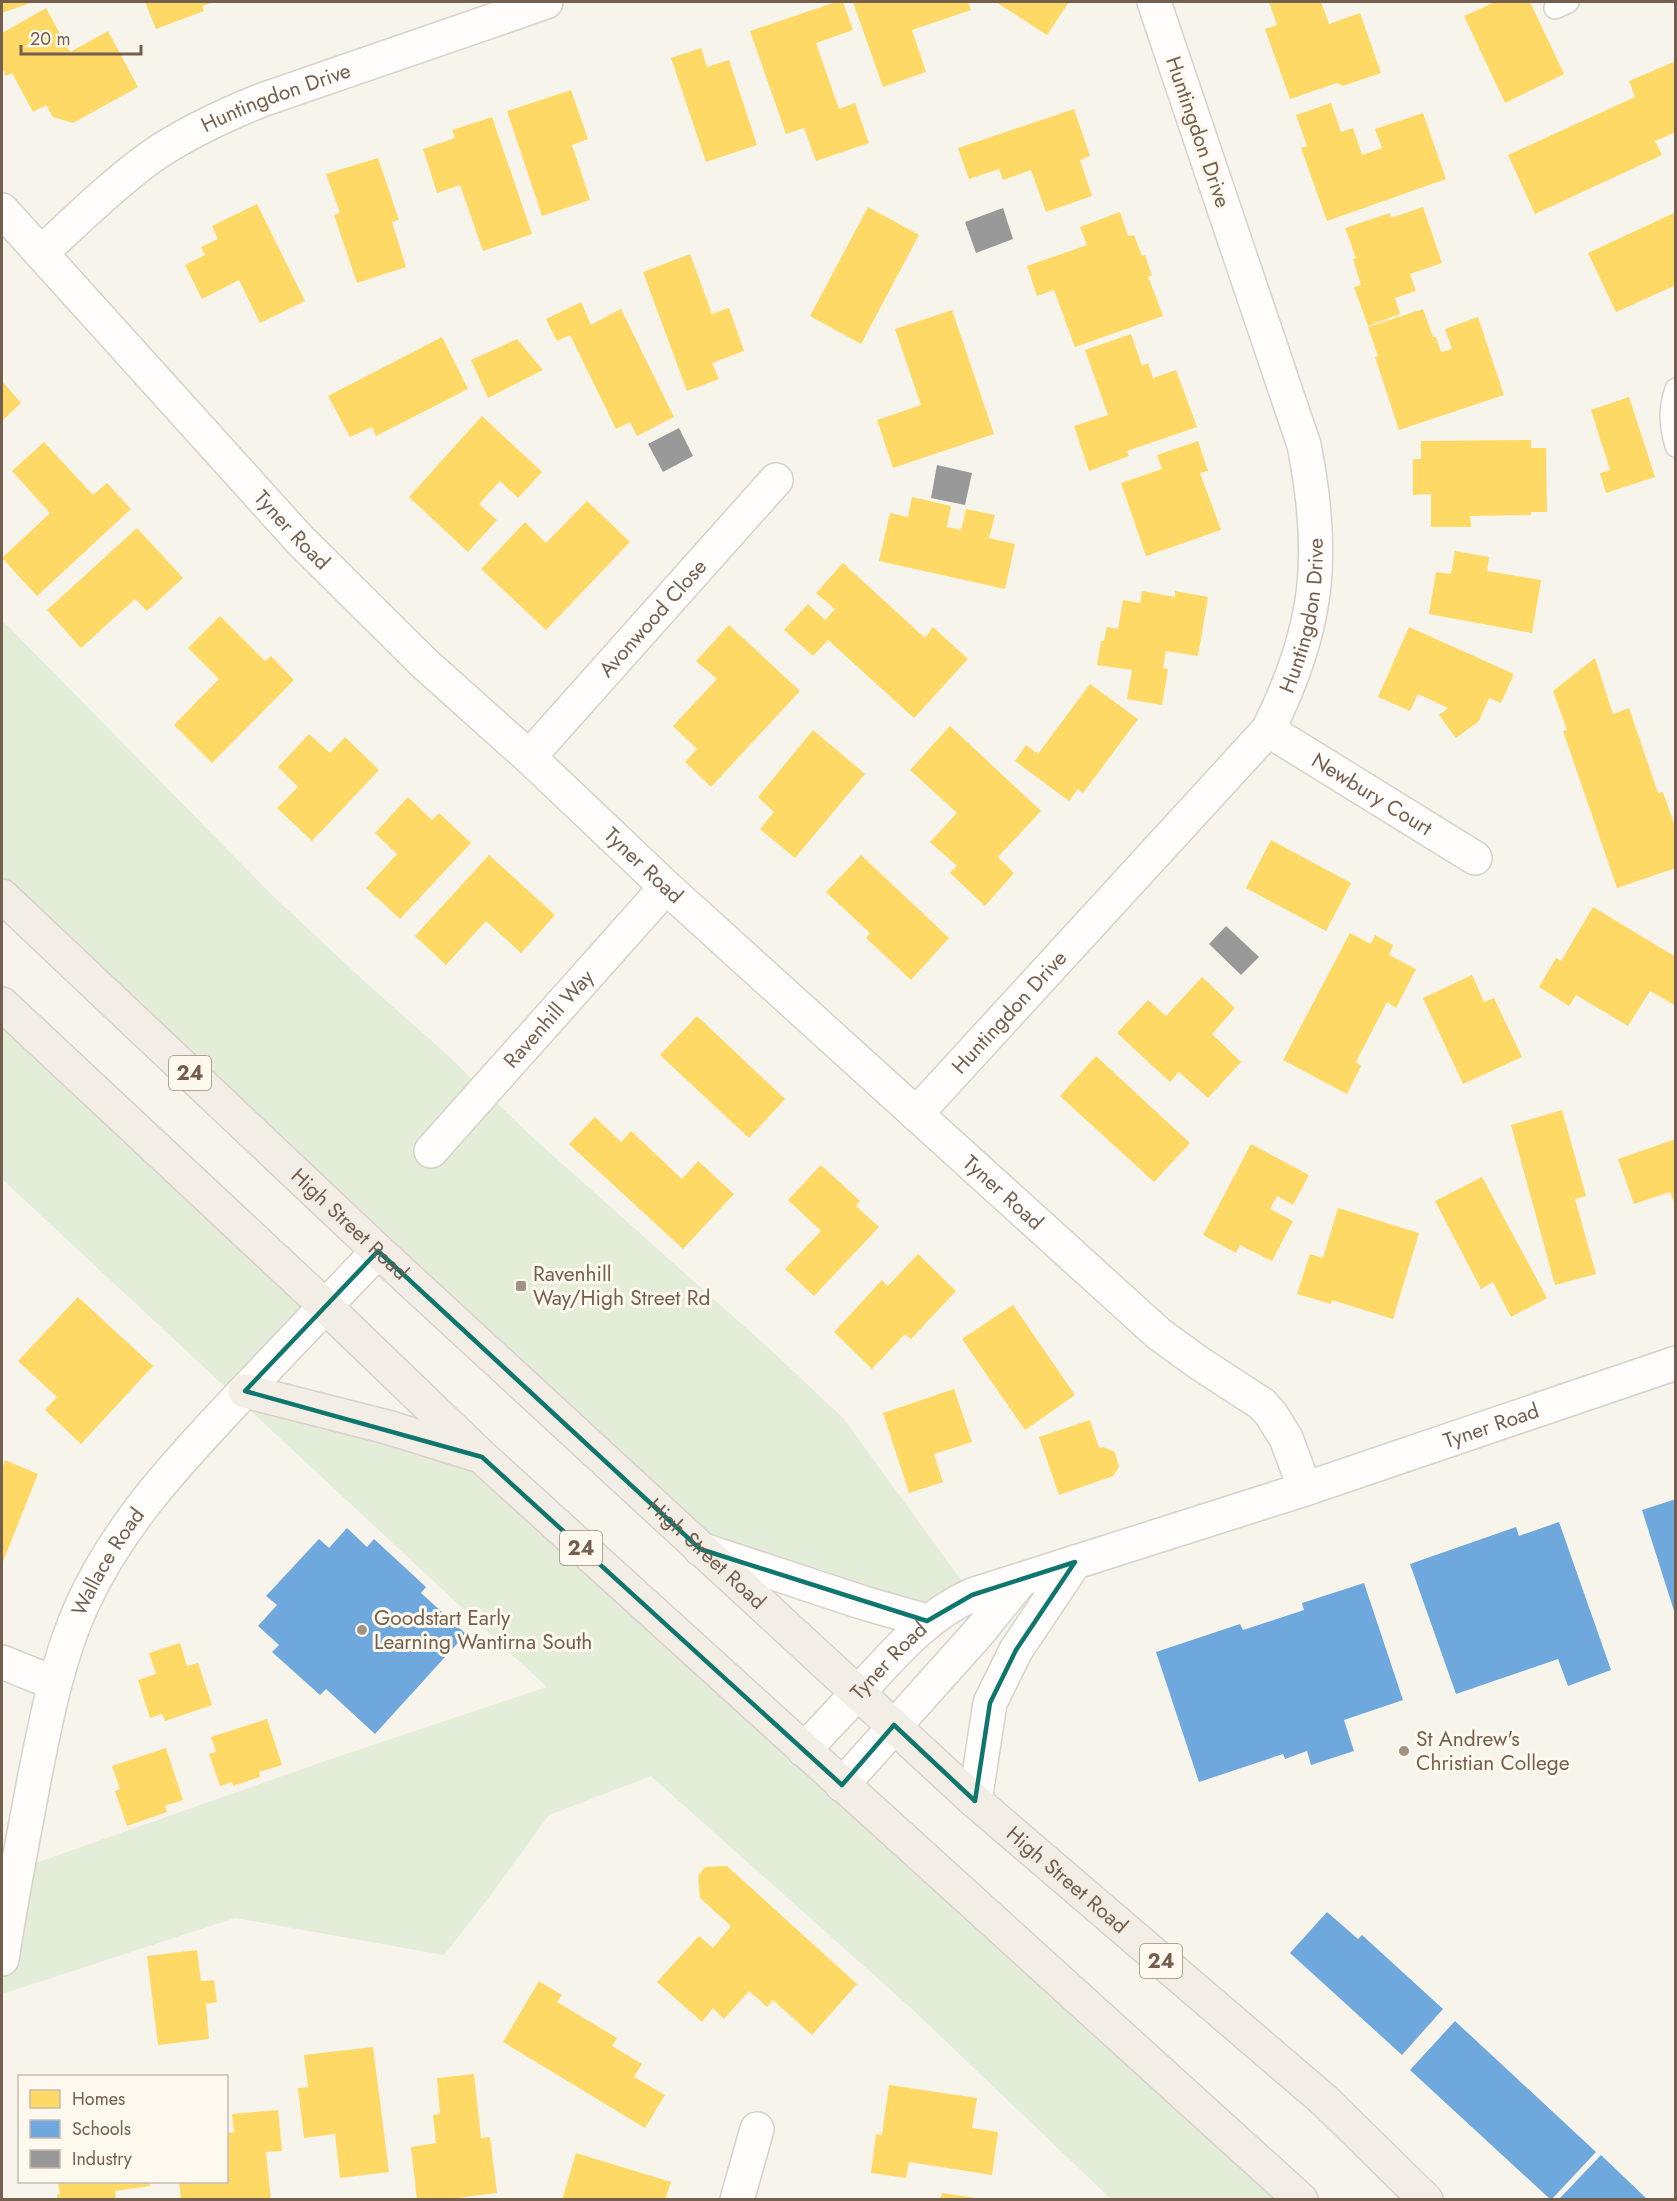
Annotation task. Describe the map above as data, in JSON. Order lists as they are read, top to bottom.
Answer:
{
  "streets": {
    "main road": ["24", "High Street Road"],
    "street": [
      "Huntingdon Drive",
      "Tyner Road",
      "Avonwood Close",
      "Newbury Court",
      "Ravenhill Way",
      "Wallace Road"
    ]
  },
  "crossings": [
    ["Huntingdon Drive", "Tyner Road"],
    ["Huntingdon Drive", "Newbury Court"],
    ["Tyner Road", "Avonwood Close"],
    ["Tyner Road", "Ravenhill Way"],
    ["Tyner Road", "24"],
    ["Tyner Road", "High Street Road"],
    ["24", "Wallace Road"],
    ["High Street Road", "Wallace Road"]
  ],
  "places": {
    "transit": ["Ravenhill Way/High Street Rd"],
    "other": ["Goodstart Early Learning Wantirna South", "St Andrew's Christian College"]
  },
  "legend": ["Homes", "Schools", "Industry"],
  "scale_bar": "20 m"
}
